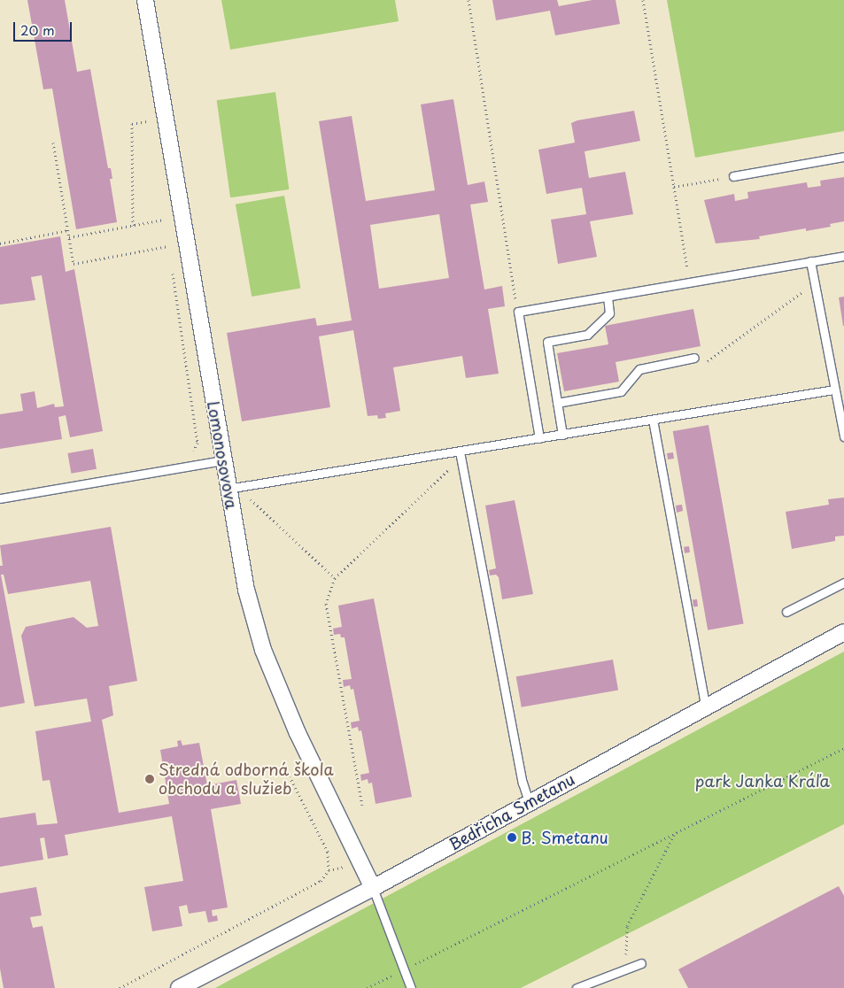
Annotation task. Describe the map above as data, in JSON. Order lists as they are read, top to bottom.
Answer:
{
  "streets": {
    "street": ["Lomonosovova", "Bedřicha Smetanu"]
  },
  "crossings": [
    ["Lomonosovova", "Bedřicha Smetanu"]
  ],
  "parks": ["park Janka Kráľa"],
  "places": ["Stredná odborná škola obchodu a služieb", "B. Smetanu"],
  "scale_bar": "20 m"
}
